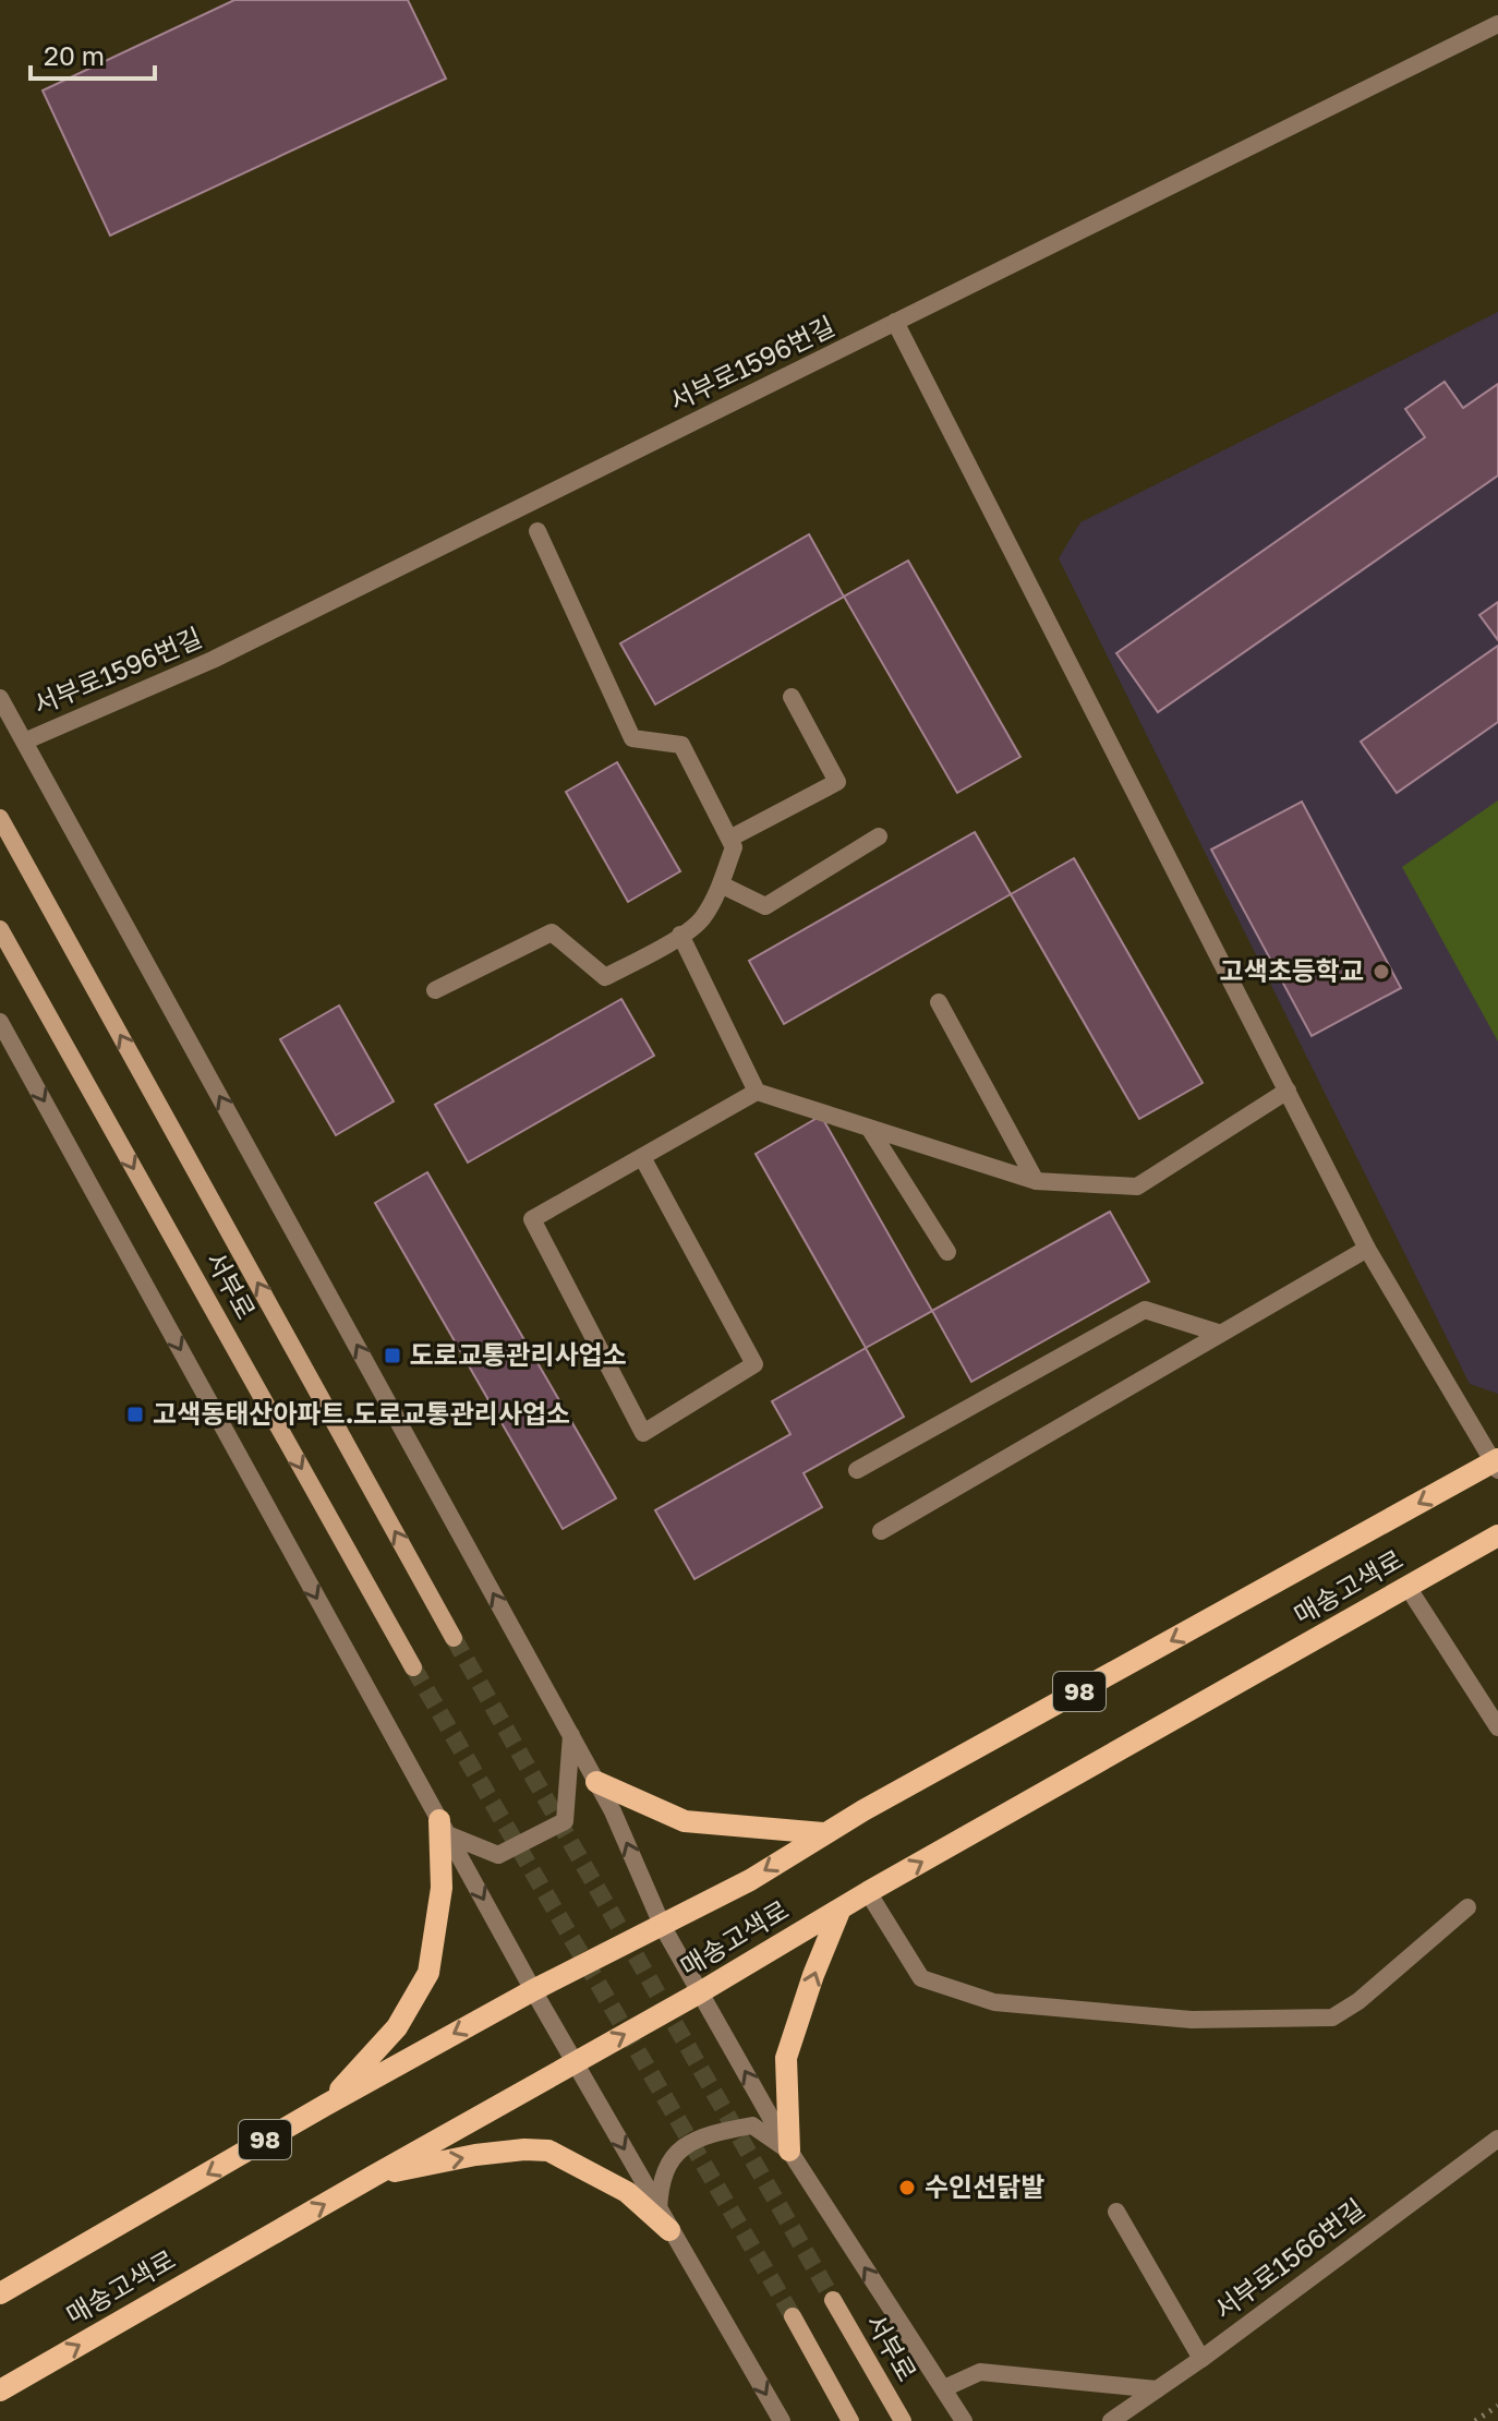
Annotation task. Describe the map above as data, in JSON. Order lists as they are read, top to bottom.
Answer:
{
  "streets": {
    "main road": ["서부로", "매송고색로", "98"],
    "street": ["서부로1596번길", "서부로1566번길"]
  },
  "places": {
    "other": ["고색초등학교", "수인선닭발"],
    "transit": ["도로교통관리사업소", "고색동태산아파트.도로교통관리사업소"]
  },
  "scale_bar": "20 m"
}
